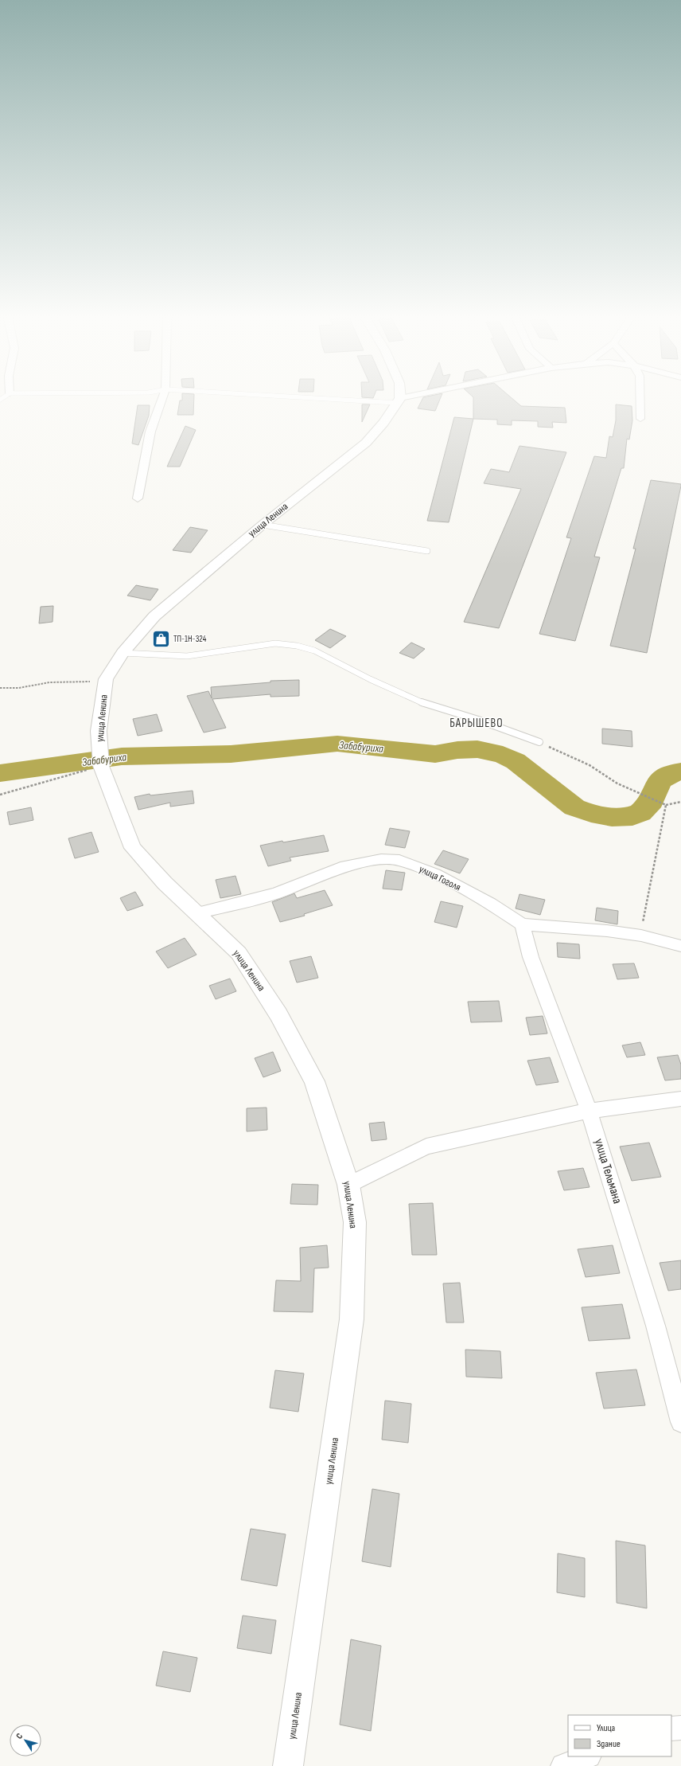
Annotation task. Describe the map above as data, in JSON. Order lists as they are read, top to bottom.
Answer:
{
  "streets": {
    "main road": ["улица Ленина"],
    "street": ["улица Гоголя", "улица Тельмана"]
  },
  "crossings": [
    ["улица Ленина", "улица Гоголя"],
    ["улица Гоголя", "улица Тельмана"]
  ],
  "districts": ["БАРЫШЕВО"],
  "water": ["Забабуриха"],
  "places": {
    "shop": ["ТП-1Н-324"]
  },
  "legend": ["Улица", "Здание"],
  "north": "top left"
}
